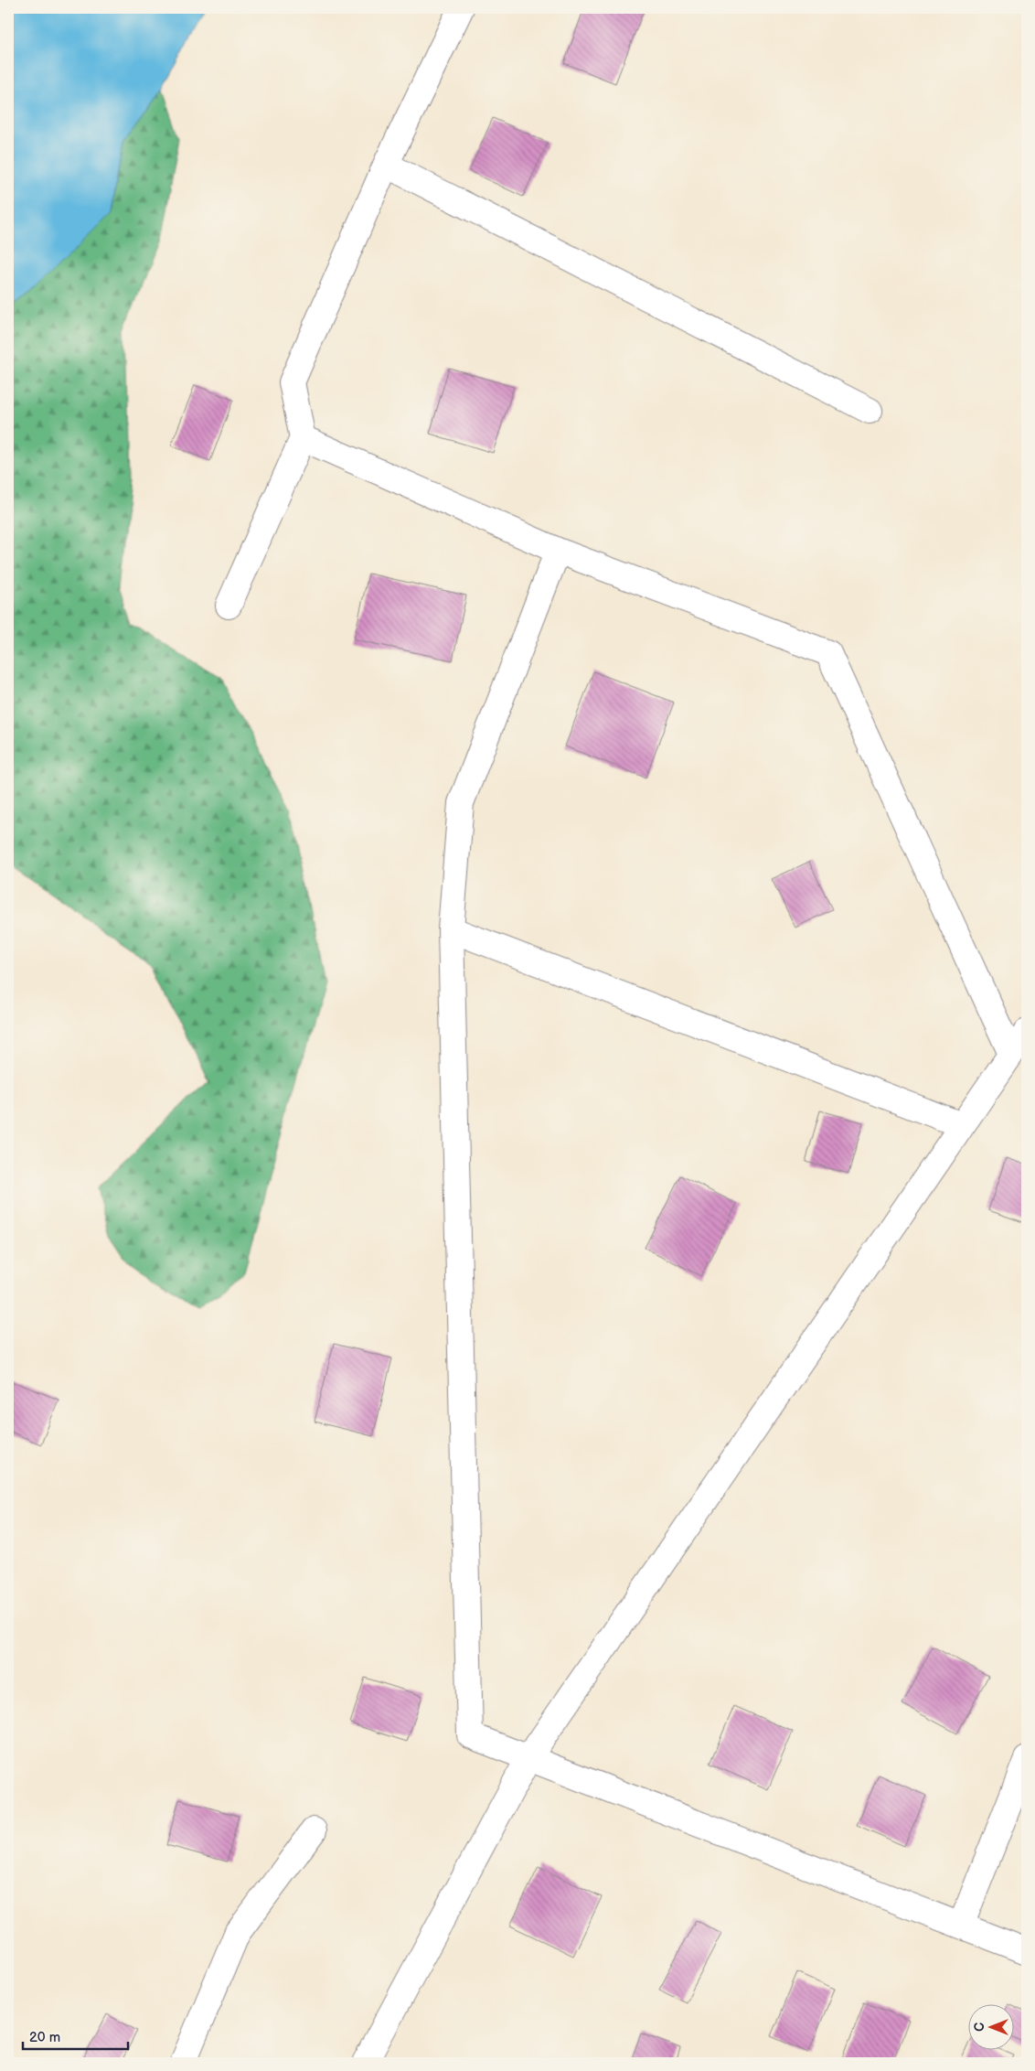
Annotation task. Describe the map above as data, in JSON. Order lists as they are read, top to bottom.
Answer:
{
  "scale_bar": "20 m",
  "north": "left"
}
